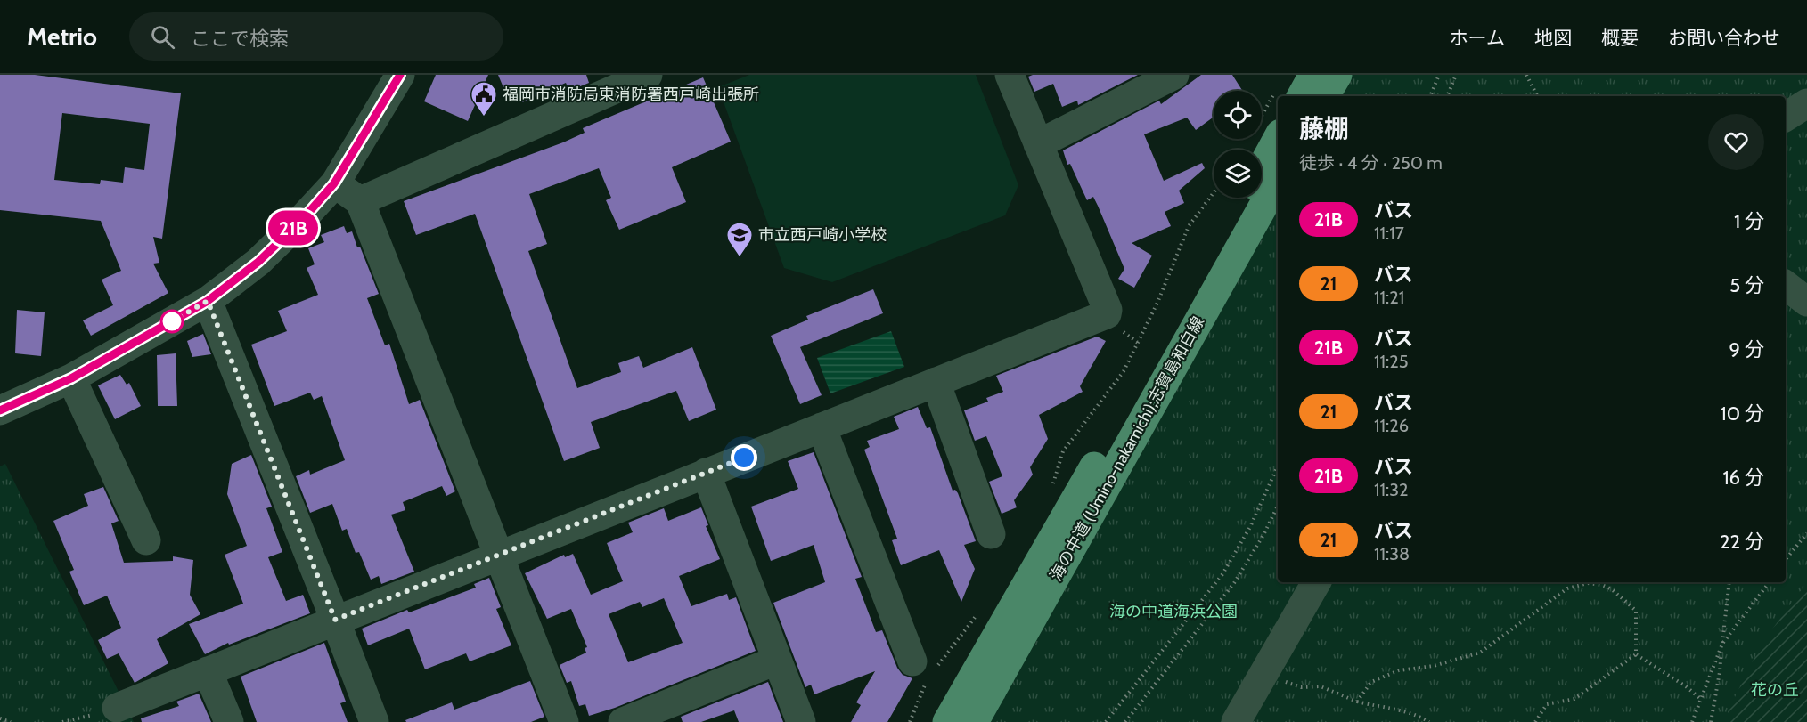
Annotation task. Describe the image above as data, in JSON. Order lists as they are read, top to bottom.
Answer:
{
  "streets": {
    "main road": ["海の中道 (Umino-nakamichi);志賀島和白線"]
  },
  "parks": ["海の中道海浜公園", "花の丘"],
  "places": {
    "public building": ["福岡市消防局東消防署西戸崎出張所"],
    "school or university": ["市立西戸崎小学校"]
  },
  "lines": ["bus line 21B"],
  "page": {
    "header": "Metrio",
    "search": "ここで検索",
    "nav": [
      "ホーム",
      "地図",
      "概要",
      "お問い合わせ"
    ],
    "on_map": "21B",
    "heading": ["藤棚", "徒歩 · 4 分 · 250 m"],
    "list": [
      {
        "mark": "21B",
        "name": "バス",
        "note": "11:17",
        "value": "1 分"
      },
      {
        "mark": "21",
        "name": "バス",
        "note": "11:21",
        "value": "5 分"
      },
      {
        "mark": "21B",
        "name": "バス",
        "note": "11:25",
        "value": "9 分"
      },
      {
        "mark": "21",
        "name": "バス",
        "note": "11:26",
        "value": "10 分"
      },
      {
        "mark": "21B",
        "name": "バス",
        "note": "11:32",
        "value": "16 分"
      },
      {
        "mark": "21",
        "name": "バス",
        "note": "11:38",
        "value": "22 分"
      }
    ]
  }
}
